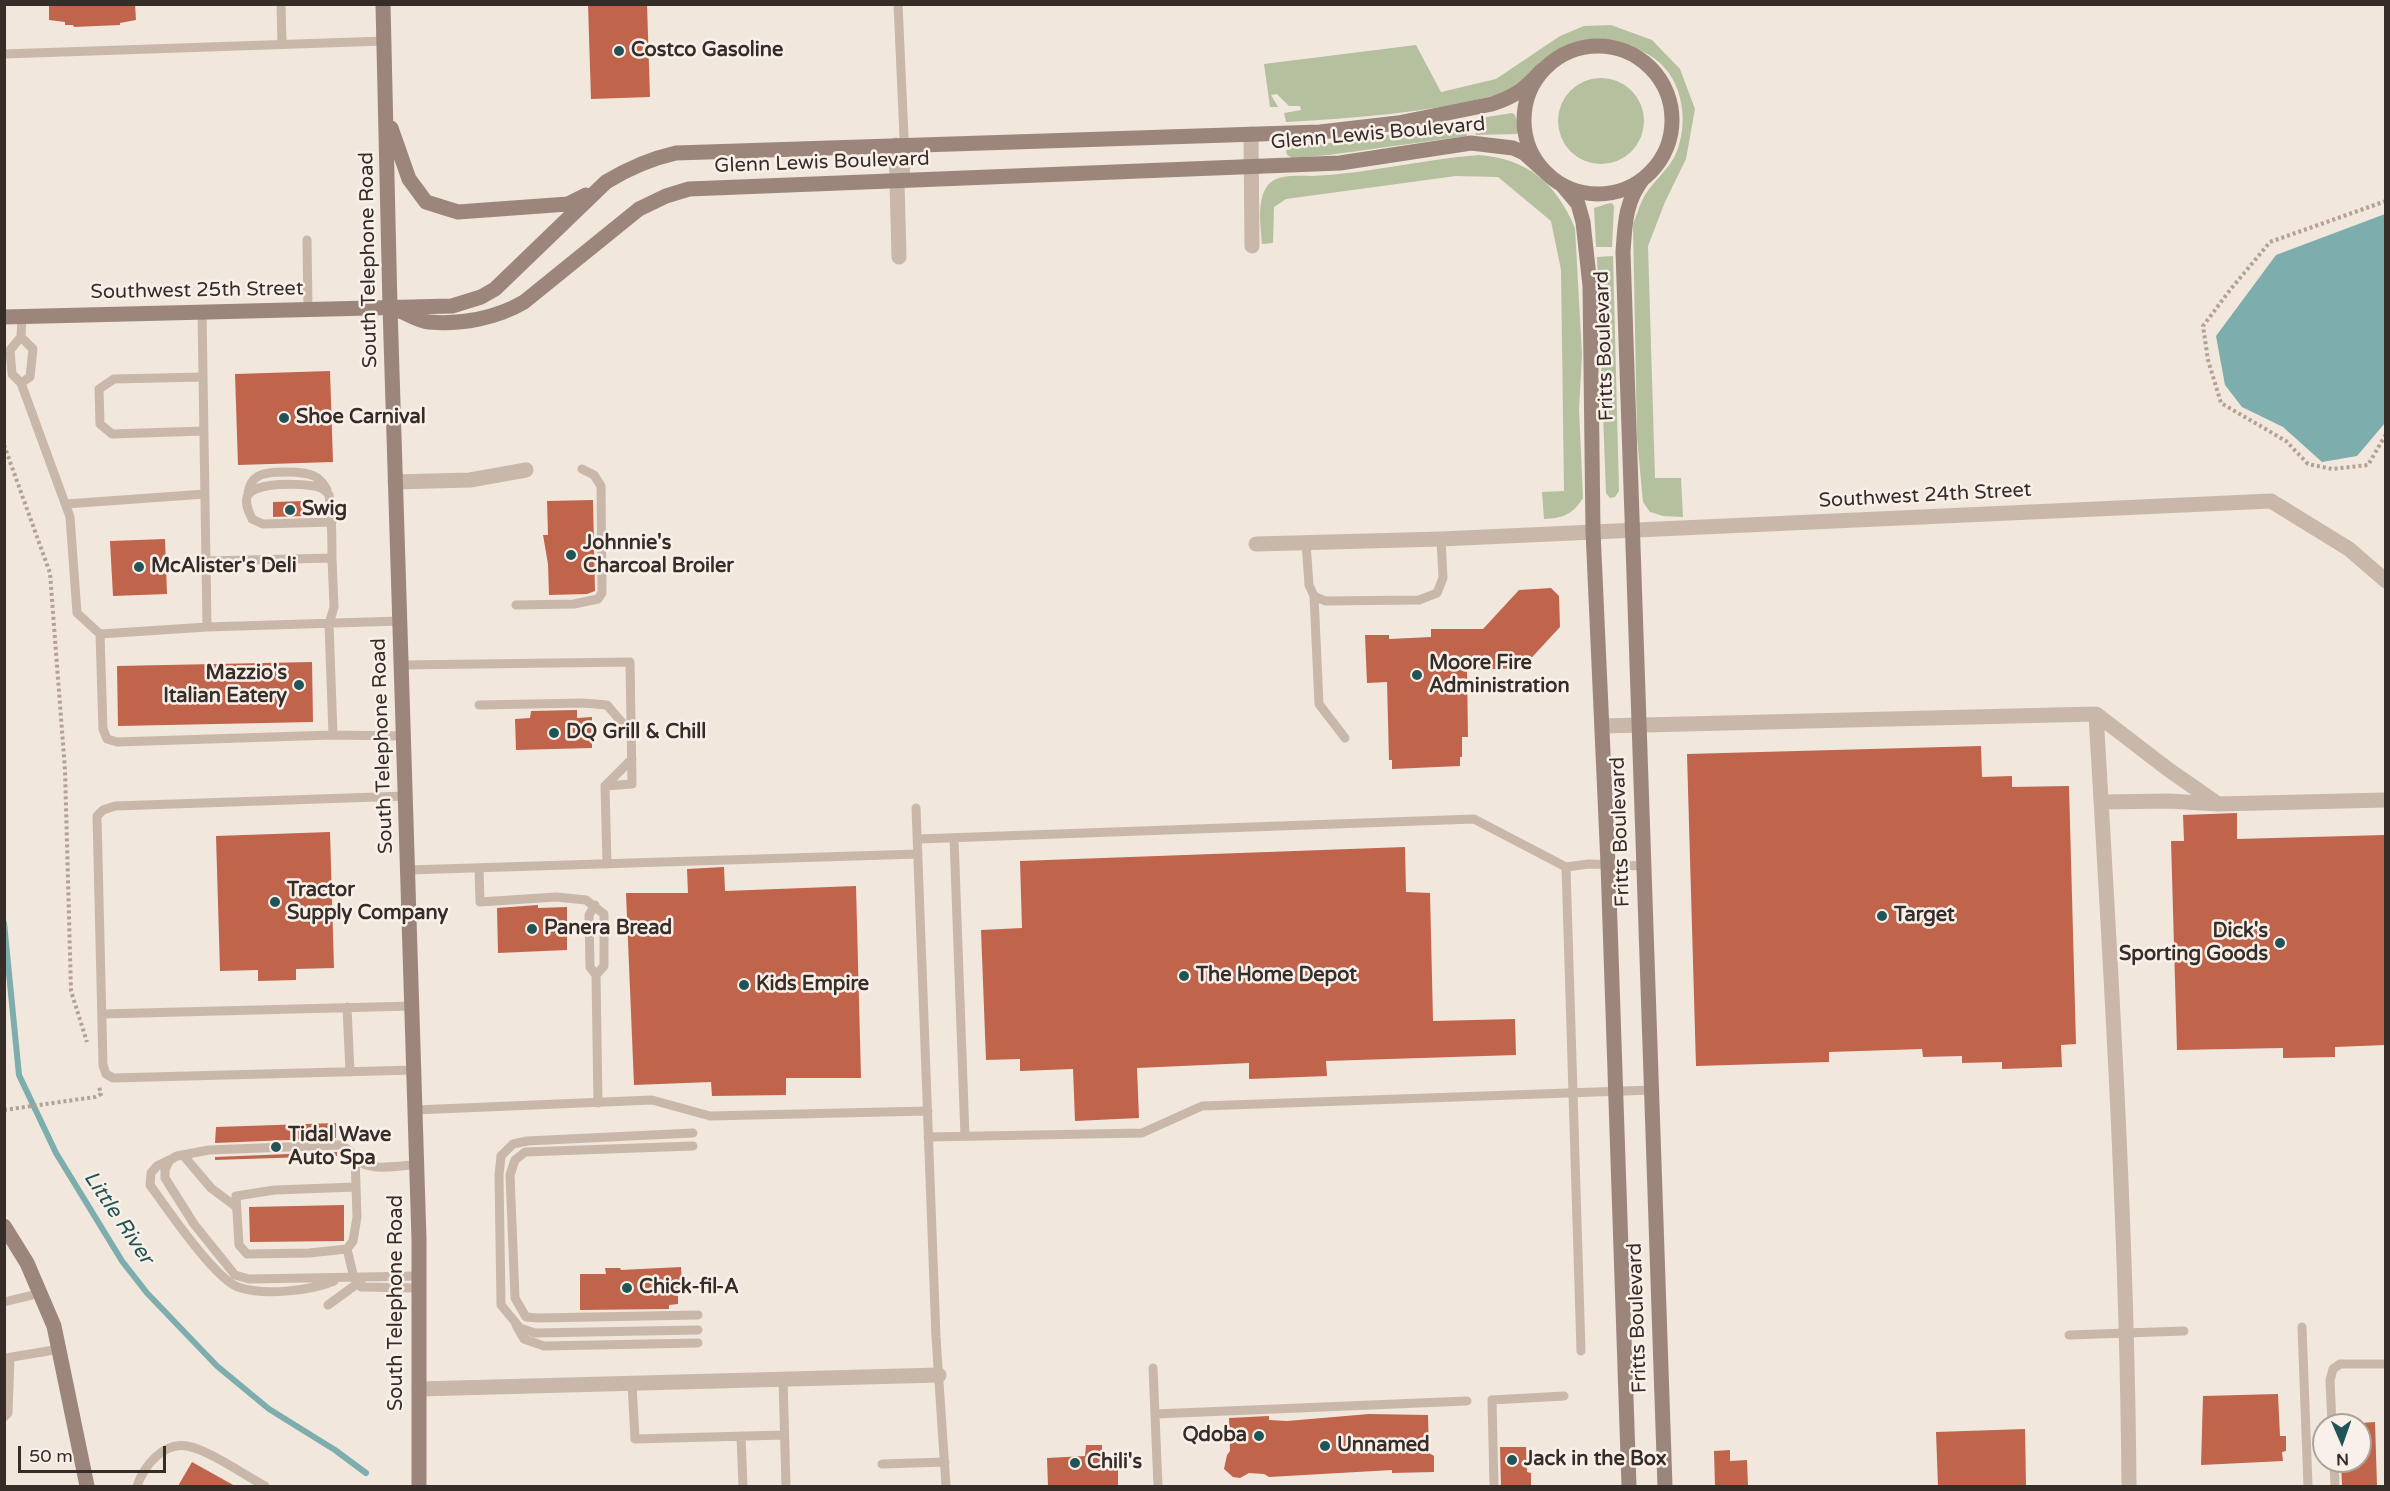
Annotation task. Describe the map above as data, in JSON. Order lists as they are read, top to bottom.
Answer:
{
  "streets": {
    "street": [
      "Glenn Lewis Boulevard",
      "South Telephone Road",
      "Southwest 25th Street",
      "Fritts Boulevard",
      "Southwest 24th Street"
    ]
  },
  "crossings": [
    ["Glenn Lewis Boulevard", "South Telephone Road"],
    ["Glenn Lewis Boulevard", "Southwest 25th Street"],
    ["Glenn Lewis Boulevard", "Fritts Boulevard"],
    ["South Telephone Road", "Southwest 25th Street"],
    ["Fritts Boulevard", "Southwest 24th Street"]
  ],
  "water": ["Little River"],
  "places": [
    "Costco Gasoline",
    "Shoe Carnival",
    "Swig",
    "Johnnie's Charcoal Broiler",
    "McAlister's Deli",
    "Moore Fire Administration",
    "Mazzio's Italian Eatery",
    "DQ Grill & Chill",
    "Tractor Supply Company",
    "Target",
    "Panera Bread",
    "Dick's Sporting Goods",
    "The Home Depot",
    "Kids Empire",
    "Tidal Wave Auto Spa",
    "Chick-fil-A",
    "Qdoba",
    "Unnamed",
    "Jack in the Box",
    "Chili's"
  ],
  "scale_bar": "50 m",
  "north": "bottom"
}
